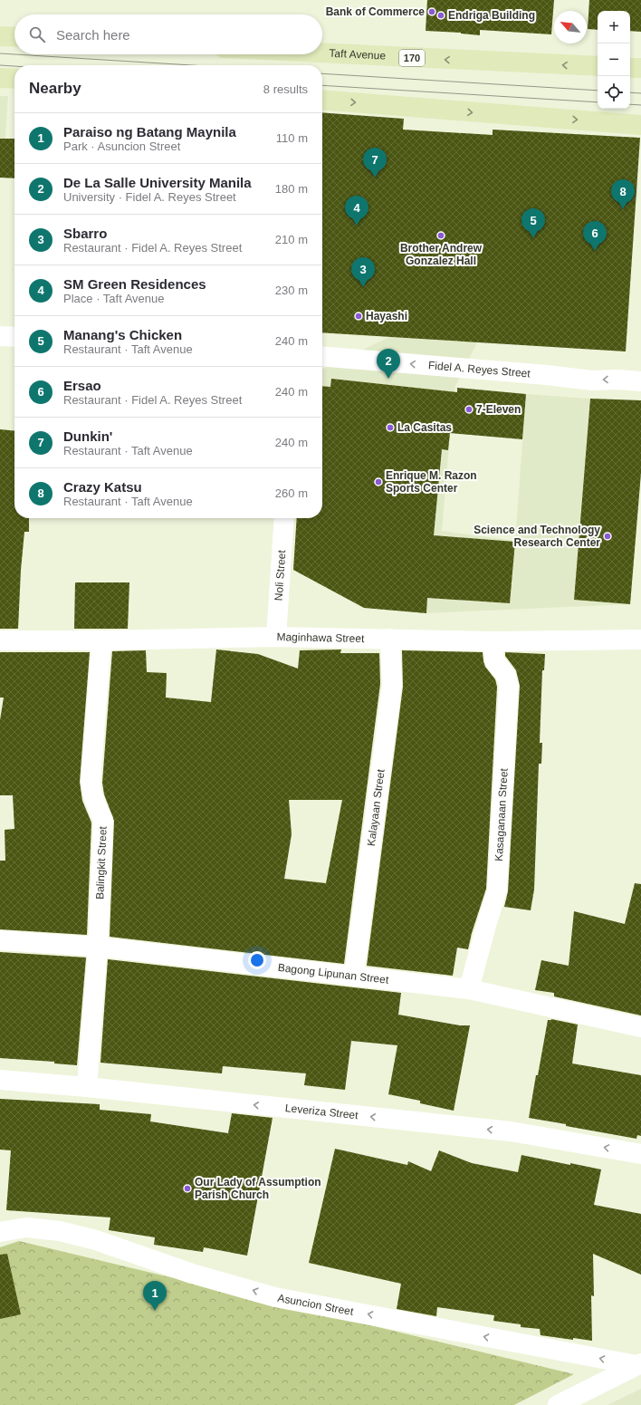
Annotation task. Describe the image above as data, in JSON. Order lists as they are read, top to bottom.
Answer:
{
  "streets": {
    "main road": ["Taft Avenue", "170"],
    "street": [
      "Fidel A. Reyes Street",
      "Noli Street",
      "Maginhawa Street",
      "Kalayaan Street",
      "Kasaganaan Street",
      "Balingkit Street",
      "Bagong Lipunan Street",
      "Leveriza Street",
      "Asuncion Street"
    ]
  },
  "crossings": [
    ["Noli Street", "Maginhawa Street"],
    ["Maginhawa Street", "Kalayaan Street"],
    ["Maginhawa Street", "Kasaganaan Street"],
    ["Maginhawa Street", "Balingkit Street"],
    ["Kalayaan Street", "Bagong Lipunan Street"],
    ["Kasaganaan Street", "Bagong Lipunan Street"],
    ["Balingkit Street", "Bagong Lipunan Street"],
    ["Balingkit Street", "Leveriza Street"]
  ],
  "one_way": ["Fidel A. Reyes Street", "Leveriza Street", "Asuncion Street"],
  "places": [
    "Bank of Commerce",
    "Endriga Building",
    "Brother Andrew Gonzalez Hall",
    "Hayashi",
    "7-Eleven",
    "La Casitas",
    "Enrique M. Razon Sports Center",
    "Science and Technology Research Center",
    "Our Lady of Assumption Parish Church"
  ],
  "north": "top left",
  "page": {
    "map_buttons": ["+", "−"],
    "search": "Search here",
    "heading": ["Nearby", "8 results"],
    "list": [
      {
        "mark": "1",
        "name": "Paraiso ng Batang Maynila",
        "note": "Park · Asuncion Street",
        "value": "110 m"
      },
      {
        "mark": "2",
        "name": "De La Salle University Manila",
        "note": "University · Fidel A. Reyes Street",
        "value": "180 m"
      },
      {
        "mark": "3",
        "name": "Sbarro",
        "note": "Restaurant · Fidel A. Reyes Street",
        "value": "210 m"
      },
      {
        "mark": "4",
        "name": "SM Green Residences",
        "note": "Place · Taft Avenue",
        "value": "230 m"
      },
      {
        "mark": "5",
        "name": "Manang's Chicken",
        "note": "Restaurant · Taft Avenue",
        "value": "240 m"
      },
      {
        "mark": "6",
        "name": "Ersao",
        "note": "Restaurant · Fidel A. Reyes Street",
        "value": "240 m"
      },
      {
        "mark": "7",
        "name": "Dunkin'",
        "note": "Restaurant · Taft Avenue",
        "value": "240 m"
      },
      {
        "mark": "8",
        "name": "Crazy Katsu",
        "note": "Restaurant · Taft Avenue",
        "value": "260 m"
      }
    ],
    "pins": [
      "7",
      "8",
      "4",
      "5",
      "6",
      "3",
      "2",
      "1"
    ]
  }
}
